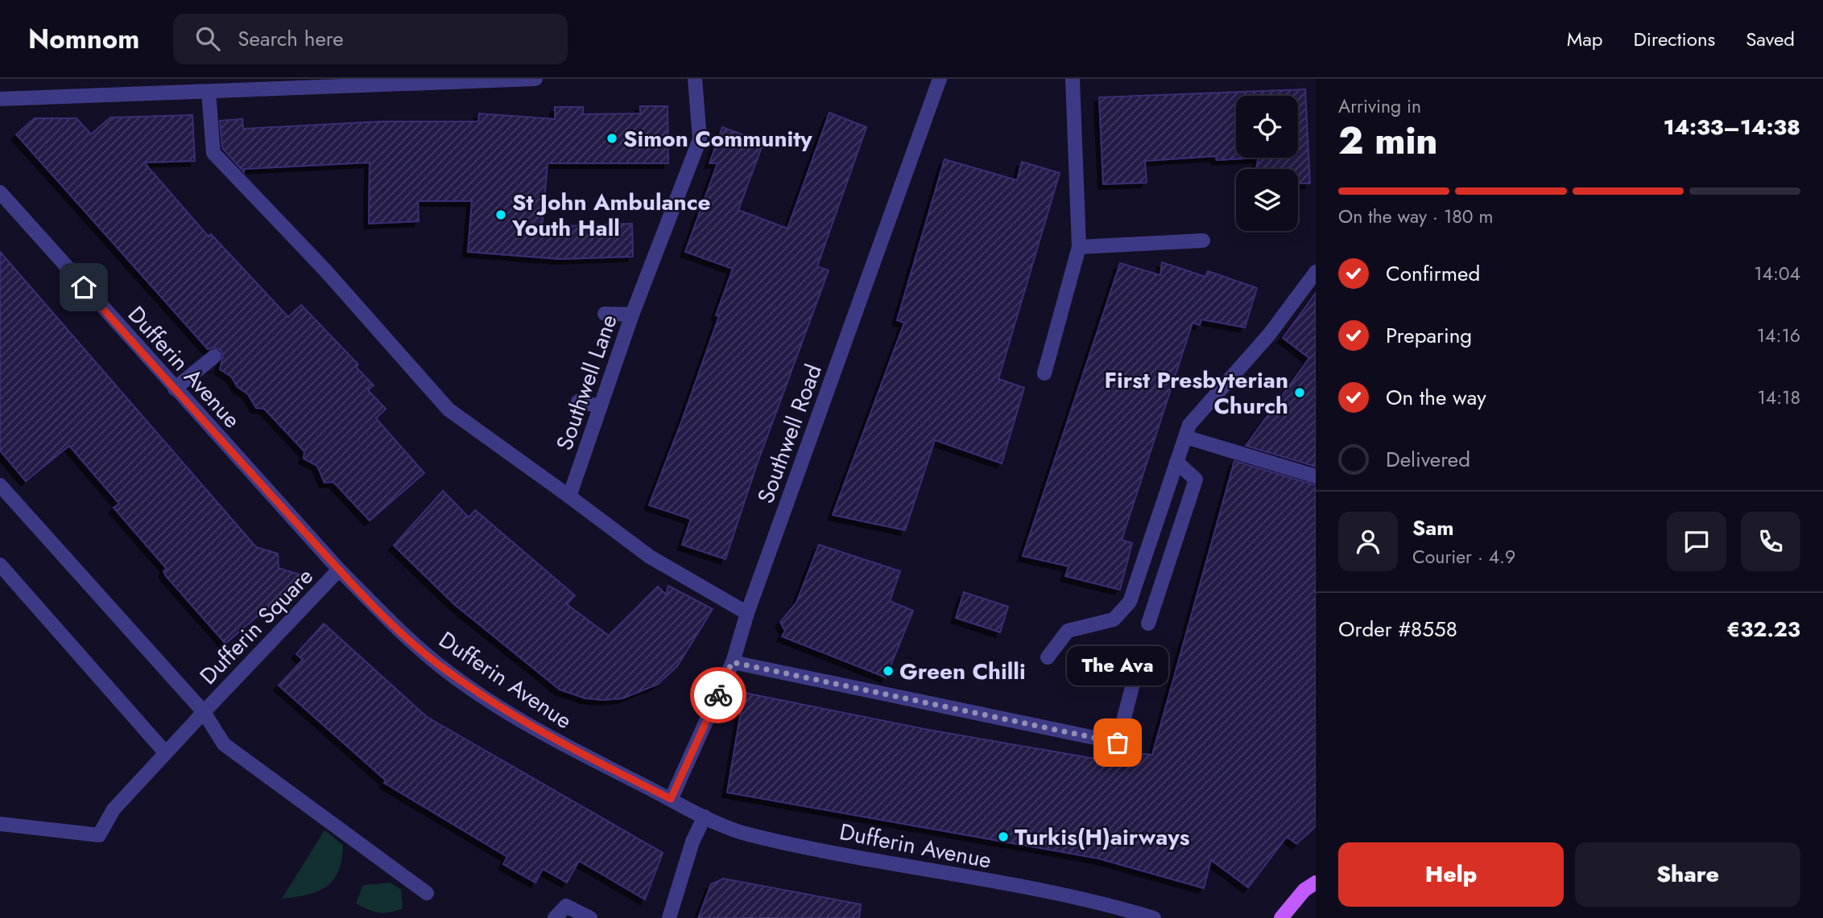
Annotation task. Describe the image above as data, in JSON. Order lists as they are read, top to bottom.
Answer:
{
  "streets": {
    "street": [
      "Dufferin Avenue",
      "Southwell Lane",
      "Southwell Road",
      "Dufferin Square"
    ]
  },
  "crossings": [
    ["Dufferin Avenue", "Southwell Road"],
    ["Dufferin Avenue", "Dufferin Square"]
  ],
  "places": [
    "Simon Community",
    "St John Ambulance Youth Hall",
    "First Presbyterian Church",
    "Green Chilli",
    "The Ava",
    "Turkis(H)airways"
  ],
  "page": {
    "header": "Nomnom",
    "search": "Search here",
    "nav": ["Map", "Directions", "Saved"],
    "heading": ["2 min", "Arriving in", "14:33–14:38"],
    "panel": [
      "Sam",
      "Courier · 4.9",
      "Order #8558",
      "€32.23"
    ],
    "bar": "On the way · 180 m",
    "list": [
      ["Confirmed", "14:04"],
      ["Preparing", "14:16"],
      ["On the way", "14:18"],
      "Delivered"
    ],
    "bubble": "The Ava",
    "buttons": ["Help", "Share"]
  }
}
